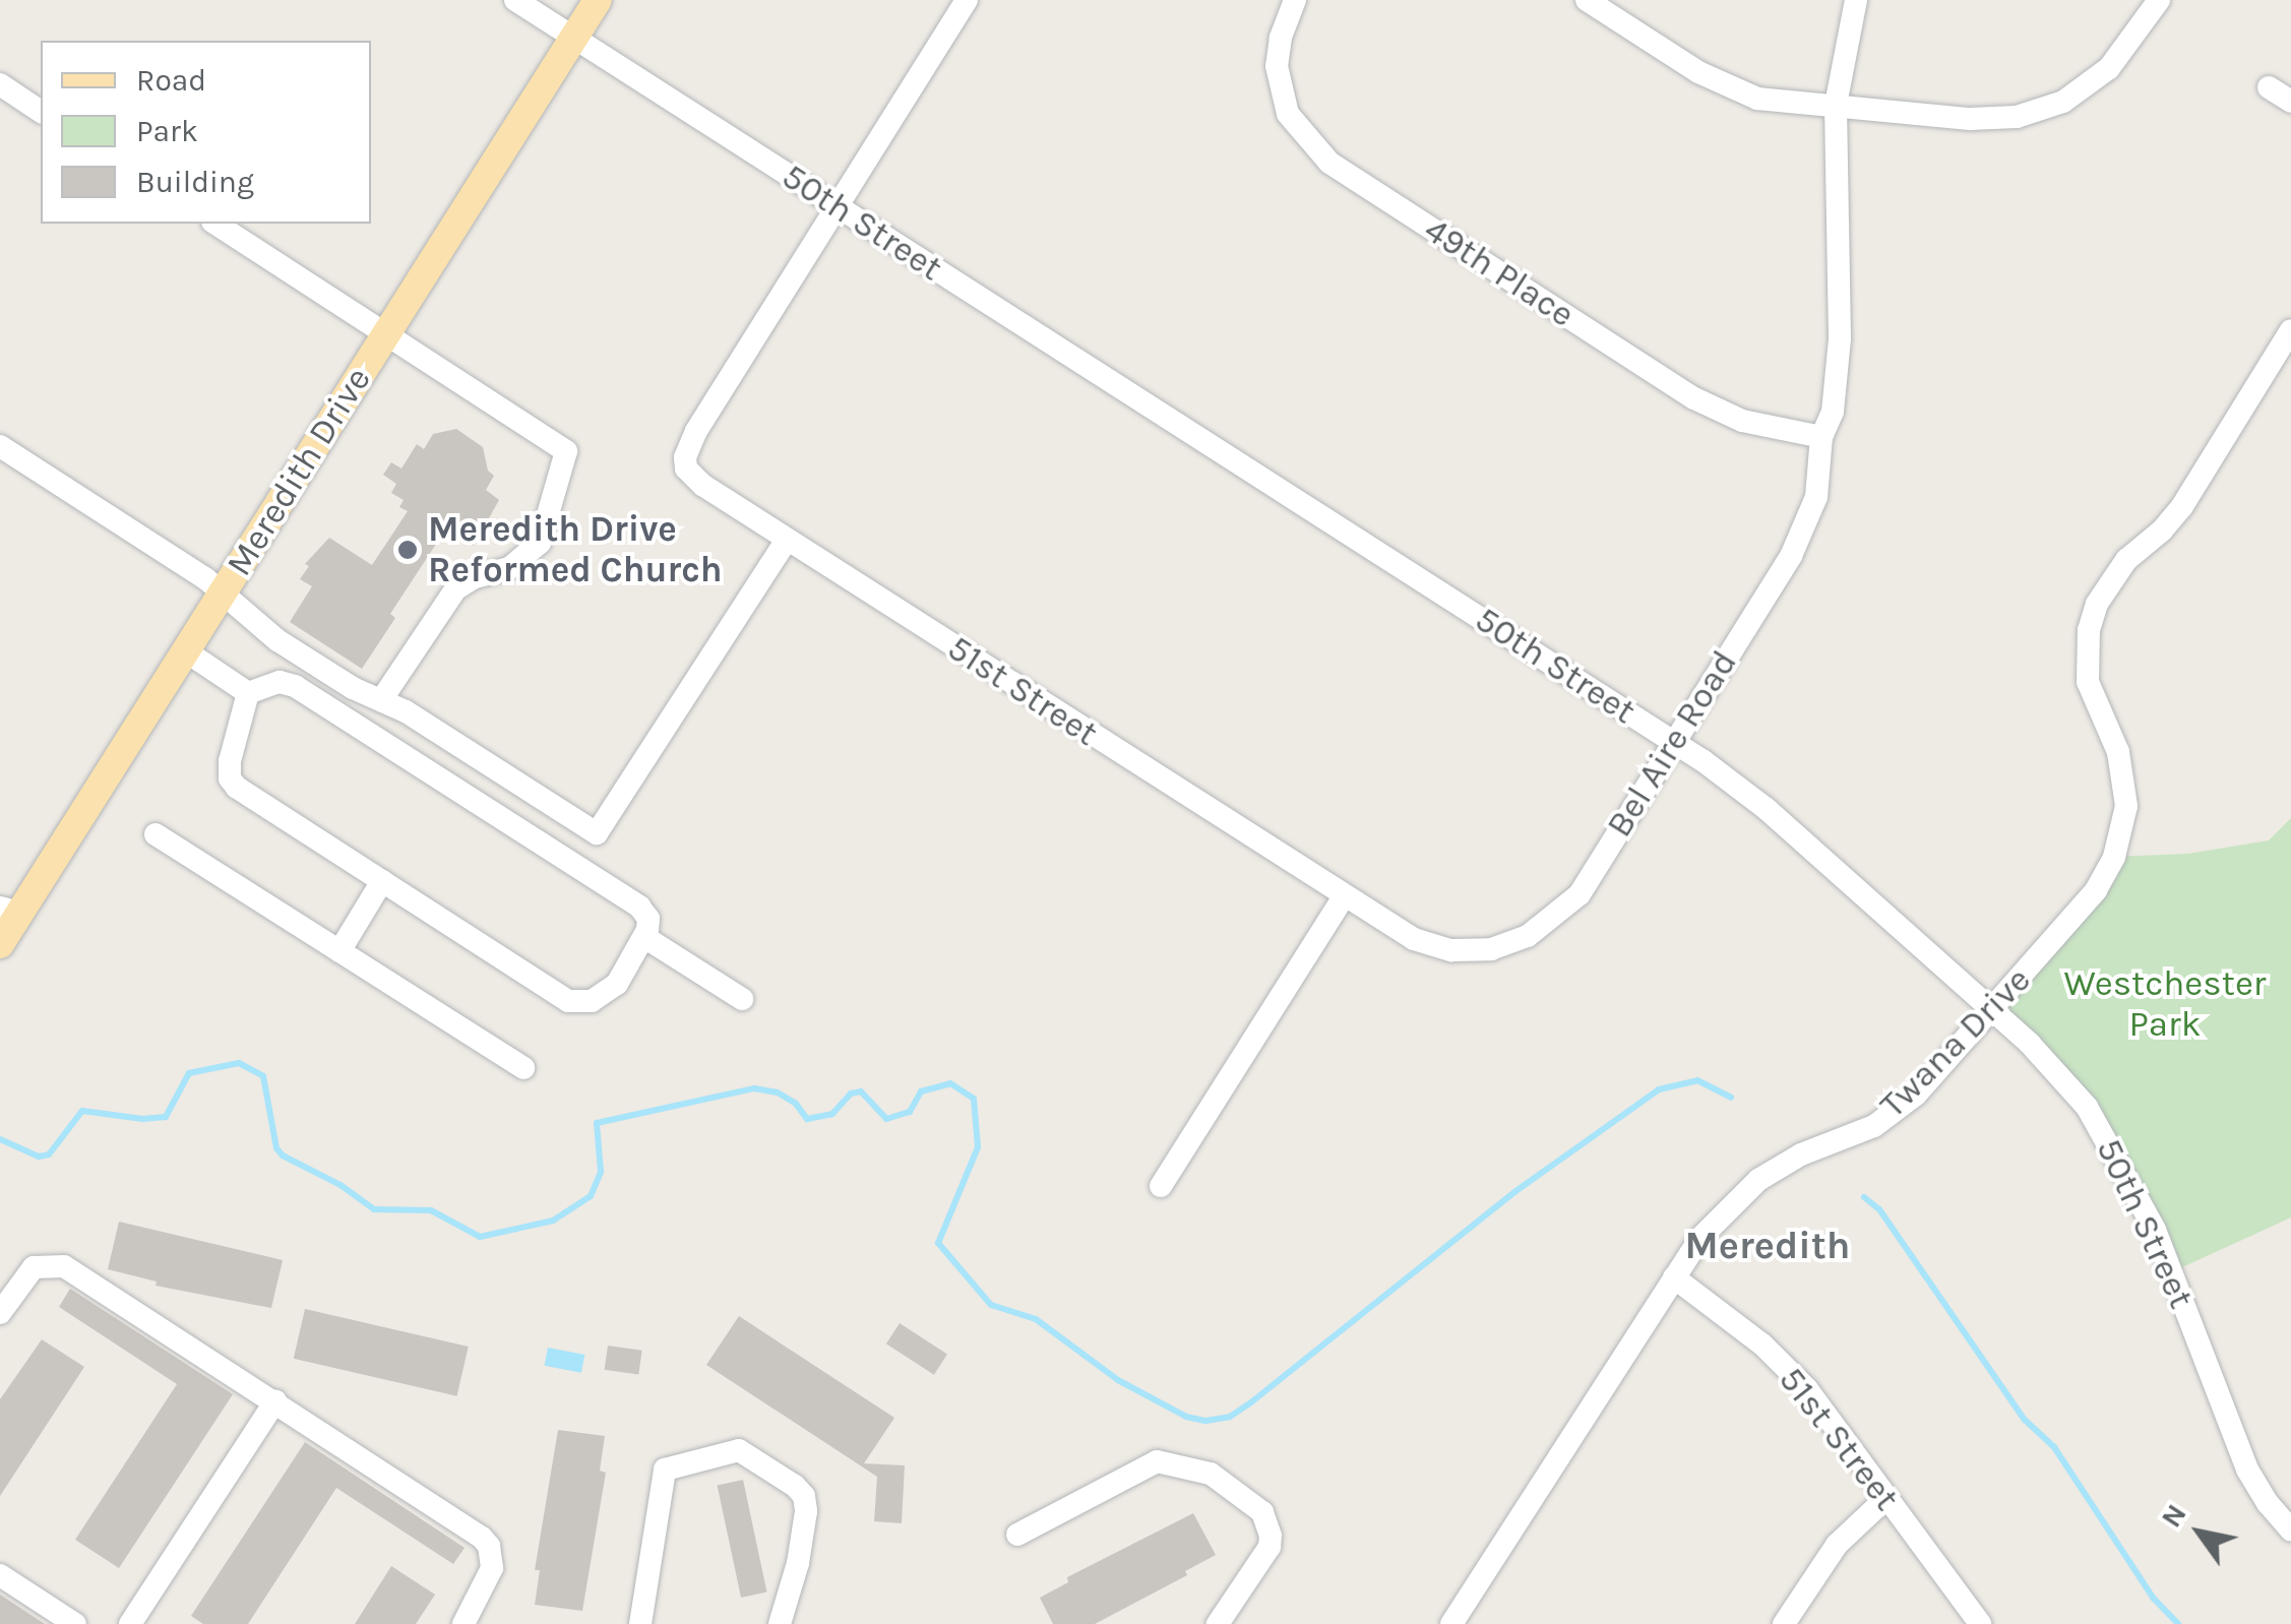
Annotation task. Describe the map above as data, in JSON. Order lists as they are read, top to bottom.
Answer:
{
  "streets": {
    "main road": ["Meredith Drive"],
    "street": [
      "50th Street",
      "49th Place",
      "51st Street",
      "Bel Aire Road",
      "Twana Drive"
    ]
  },
  "crossings": [
    ["50th Street", "Meredith Drive"],
    ["50th Street", "51st Street"],
    ["50th Street", "Bel Aire Road"],
    ["50th Street", "Twana Drive"],
    ["49th Place", "Bel Aire Road"],
    ["51st Street", "Bel Aire Road"],
    ["51st Street", "Twana Drive"]
  ],
  "districts": ["Meredith"],
  "parks": ["Westchester Park"],
  "places": ["Meredith Drive Reformed Church"],
  "legend": ["Road", "Park", "Building"],
  "north": "top left"
}
